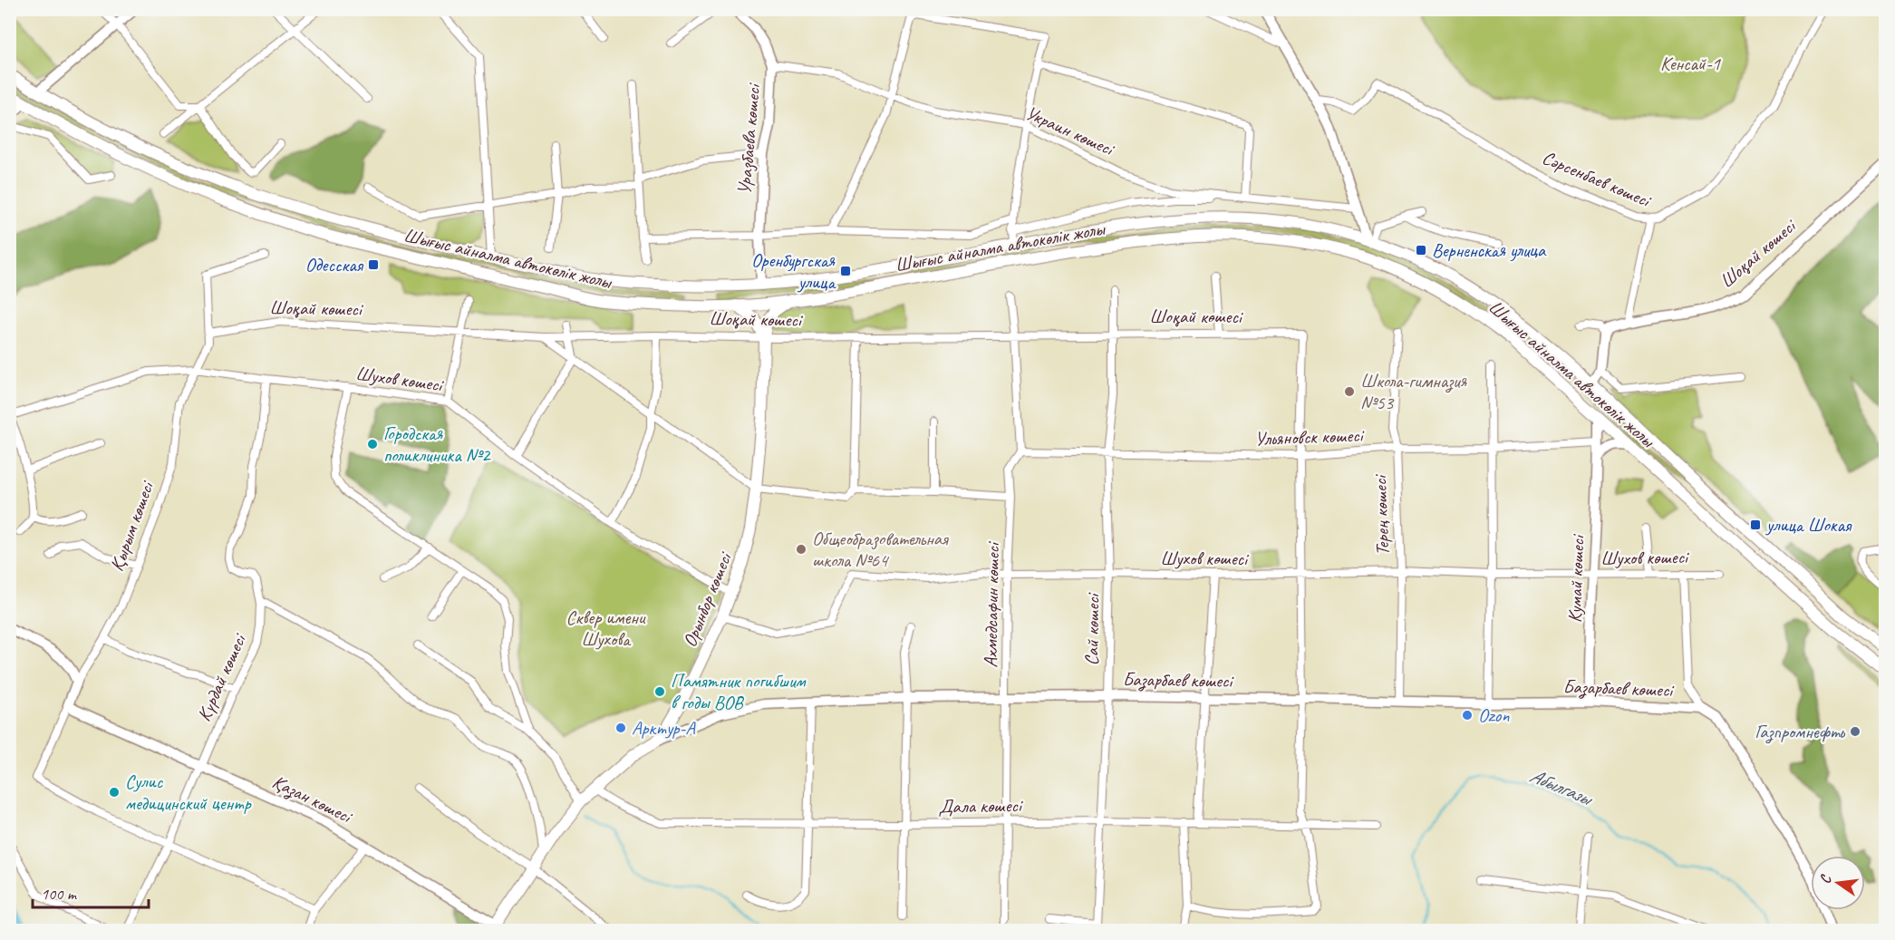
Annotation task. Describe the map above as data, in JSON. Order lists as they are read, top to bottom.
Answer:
{
  "streets": {
    "main road": ["Шығыс айналма автокөлік жолы", "Орынбор көшесі"],
    "street": [
      "Украин көшесі",
      "Уразбаева көшесі",
      "Сәрсенбаев көшесі",
      "Шоқай көшесі",
      "Шухов көшесі",
      "Ульяновск көшесі",
      "Терең көшесі",
      "Қырым көшесі",
      "Кумай көшесі",
      "Ахмедсафин көшесі",
      "Сай көшесі",
      "Күрдай көшесі",
      "Базарбаев көшесі",
      "Қазан көшесі",
      "Дала көшесі"
    ]
  },
  "crossings": [
    ["Украин көшесі", "Уразбаева көшесі"],
    ["Уразбаева көшесі", "Шығыс айналма автокөлік жолы"],
    ["Шығыс айналма автокөлік жолы", "Кумай көшесі"],
    ["Шоқай көшесі", "Ульяновск көшесі"],
    ["Шоқай көшесі", "Қырым көшесі"],
    ["Шоқай көшесі", "Орынбор көшесі"],
    ["Шоқай көшесі", "Ахмедсафин көшесі"],
    ["Шоқай көшесі", "Сай көшесі"],
    ["Шухов көшесі", "Терең көшесі"],
    ["Шухов көшесі", "Қырым көшесі"],
    ["Шухов көшесі", "Кумай көшесі"],
    ["Шухов көшесі", "Орынбор көшесі"],
    ["Шухов көшесі", "Ахмедсафин көшесі"],
    ["Шухов көшесі", "Сай көшесі"],
    ["Шухов көшесі", "Күрдай көшесі"],
    ["Ульяновск көшесі", "Терең көшесі"],
    ["Ульяновск көшесі", "Кумай көшесі"],
    ["Ульяновск көшесі", "Ахмедсафин көшесі"],
    ["Ульяновск көшесі", "Сай көшесі"],
    ["Терең көшесі", "Базарбаев көшесі"],
    ["Қырым көшесі", "Күрдай көшесі"],
    ["Қырым көшесі", "Қазан көшесі"],
    ["Кумай көшесі", "Базарбаев көшесі"],
    ["Орынбор көшесі", "Базарбаев көшесі"],
    ["Орынбор көшесі", "Қазан көшесі"],
    ["Орынбор көшесі", "Дала көшесі"],
    ["Ахмедсафин көшесі", "Базарбаев көшесі"],
    ["Ахмедсафин көшесі", "Дала көшесі"],
    ["Сай көшесі", "Базарбаев көшесі"],
    ["Сай көшесі", "Дала көшесі"],
    ["Күрдай көшесі", "Қазан көшесі"]
  ],
  "water": ["Абылгазы"],
  "parks": ["Кенсай-1", "Сквер имени Шухова"],
  "places": {
    "transit": [
      "Верненская улица",
      "Одесская",
      "Оренбургская улица",
      "улица Шокая"
    ],
    "other": [
      "Школа-гимназия №53",
      "Городская поликлиника №2",
      "Общеобразовательная школа №64",
      "Памятник погибшим в годы ВОВ",
      "Ozon",
      "Арктур-А",
      "Газпромнефть",
      "Сулис медицинский центр"
    ]
  },
  "scale_bar": "100 m",
  "north": "left"
}
